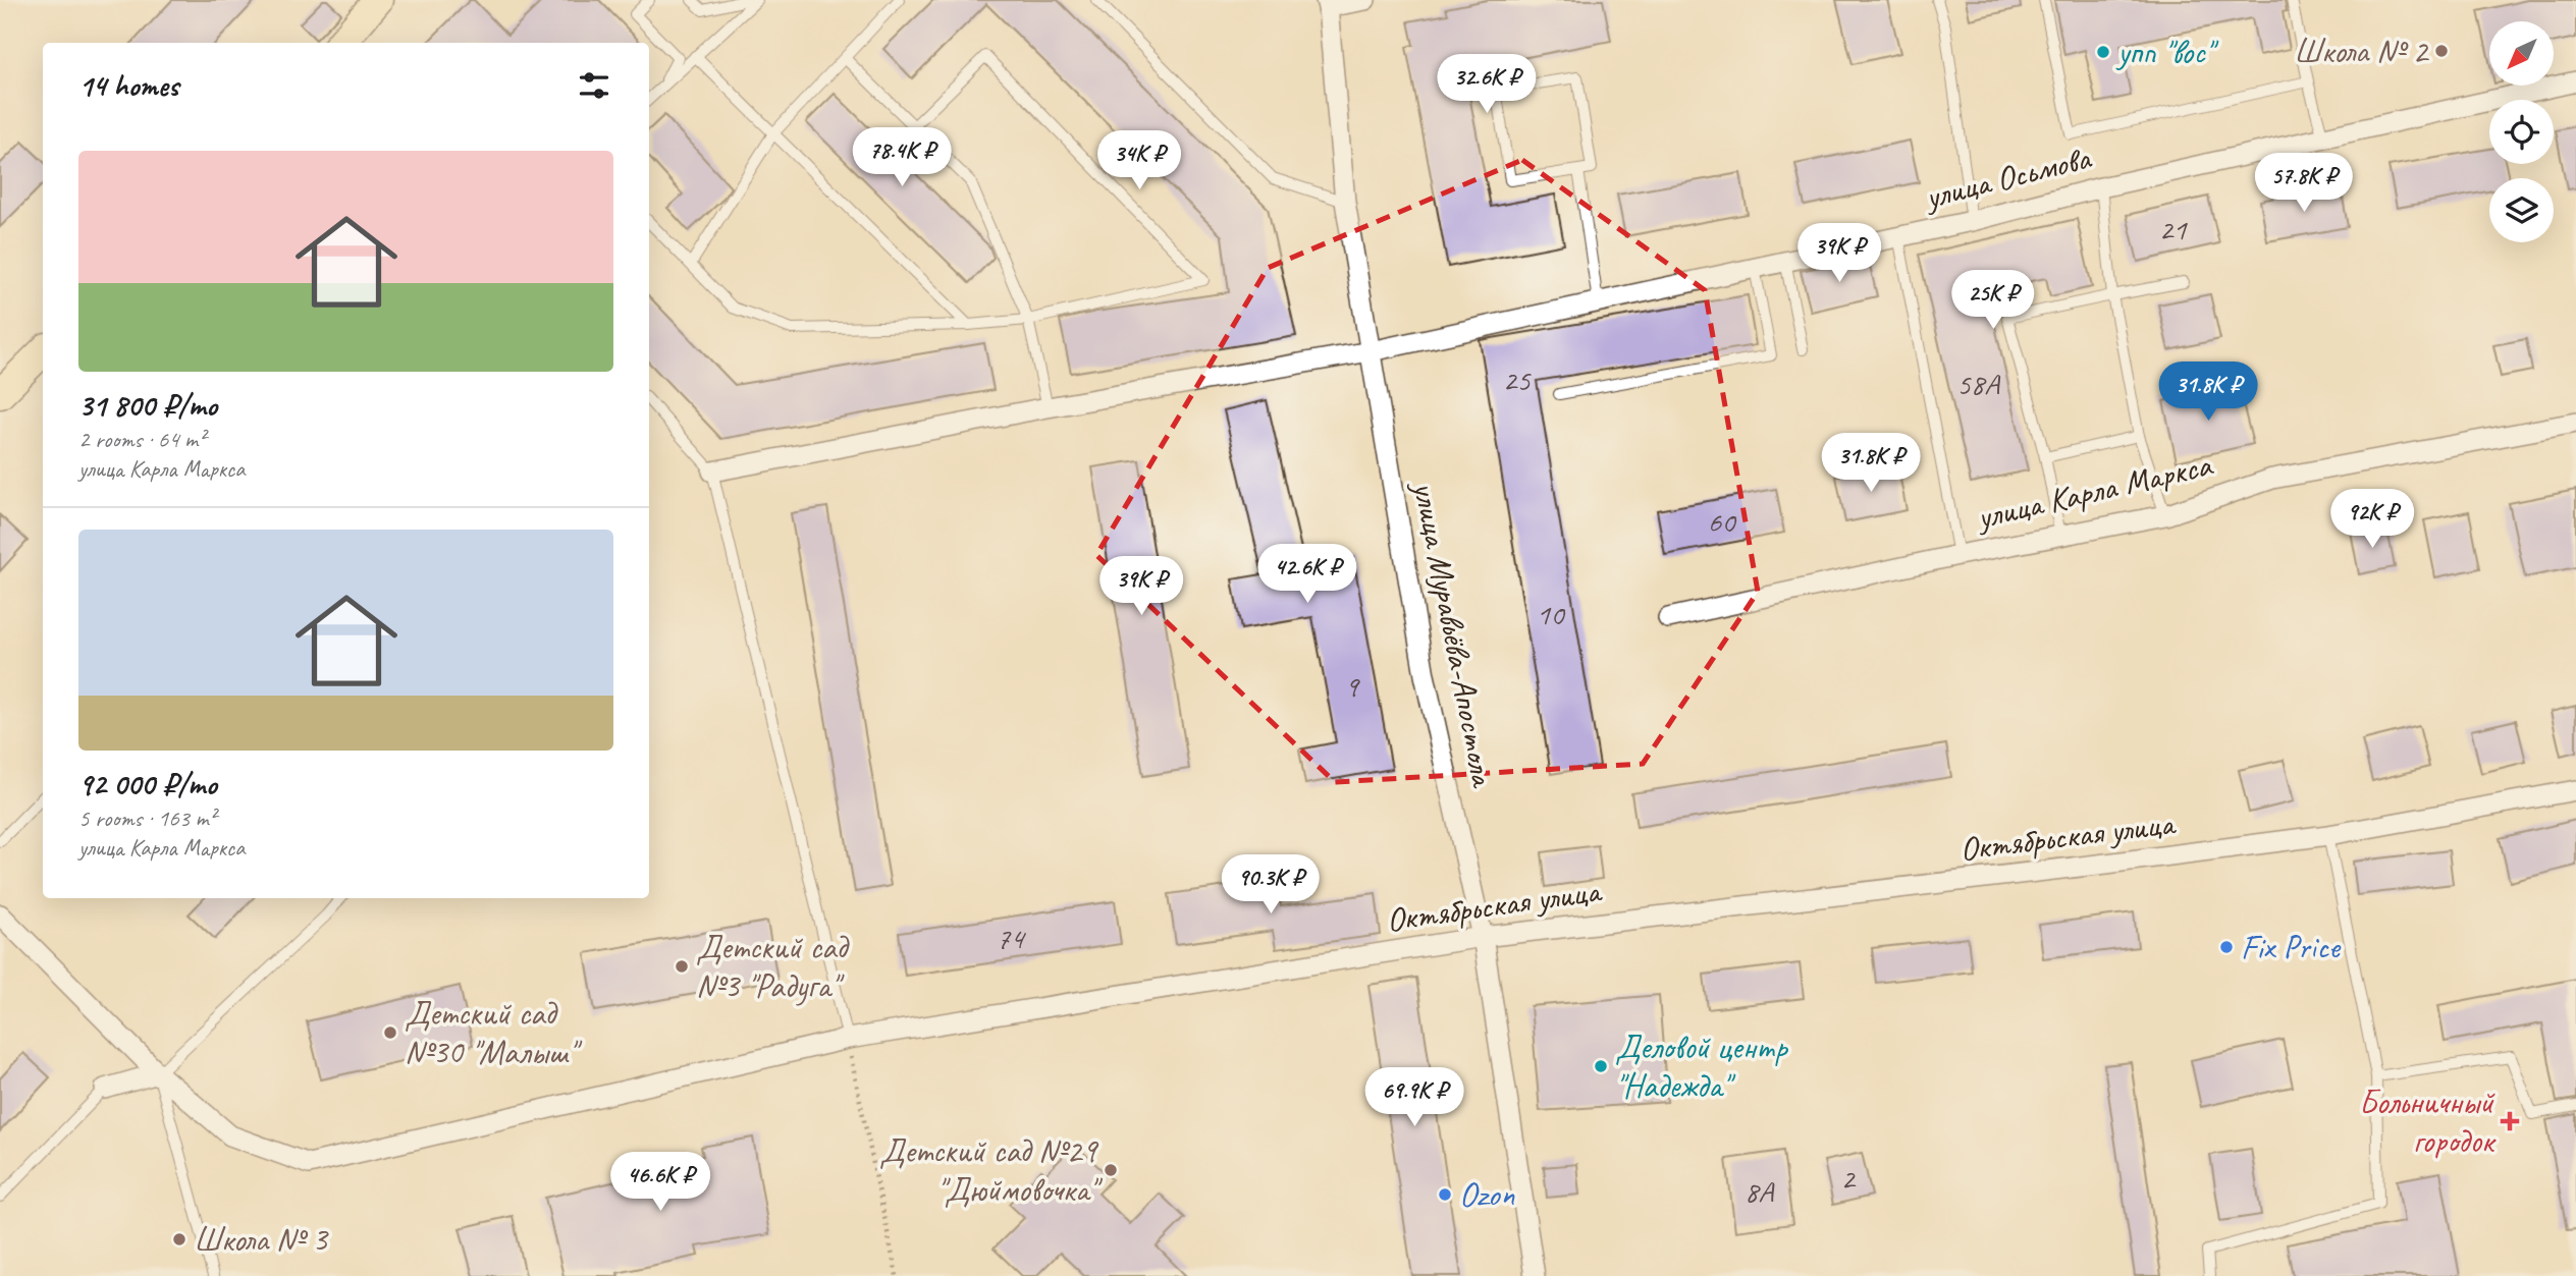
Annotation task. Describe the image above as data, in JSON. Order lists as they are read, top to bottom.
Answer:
{
  "streets": {
    "street": [
      "улица Осьмова",
      "улица Карла Маркса",
      "улица Муравьёва-Апостола",
      "Октябрьская улица"
    ]
  },
  "crossings": [
    ["улица Осьмова", "улица Муравьёва-Апостола"],
    ["улица Муравьёва-Апостола", "Октябрьская улица"]
  ],
  "places": {
    "other": [
      "Школа № 2",
      "упп \"вос\"",
      "Fix Price",
      "Детский сад №3 \"Радуга\"",
      "Детский сад №30 \"Малыш\"",
      "Деловой центр \"Надежда\"",
      "Детский сад №29 \"Дюймовочка\"",
      "Ozon",
      "Школа № 3"
    ],
    "health": ["Больничный городок"]
  },
  "house_numbers": [
    "21",
    "25",
    "58А",
    "60",
    "10",
    "9",
    "74",
    "2",
    "8А"
  ],
  "north": "bottom left",
  "page": {
    "heading": "14 homes",
    "price": [
      "32.6K ₽",
      "78.4K ₽",
      "34K ₽",
      "57.8K ₽",
      "39K ₽",
      "25K ₽",
      "31.8K ₽",
      "31.8K ₽",
      "92K ₽",
      "42.6K ₽",
      "39K ₽",
      "90.3K ₽",
      "69.9K ₽",
      "46.6K ₽"
    ],
    "list": [
      {
        "name": "31 800 ₽/mo",
        "note": "2 rooms · 64 m² · улица Карла Маркса"
      },
      {
        "name": "92 000 ₽/mo",
        "note": "5 rooms · 163 m² · улица Карла Маркса"
      }
    ]
  }
}
